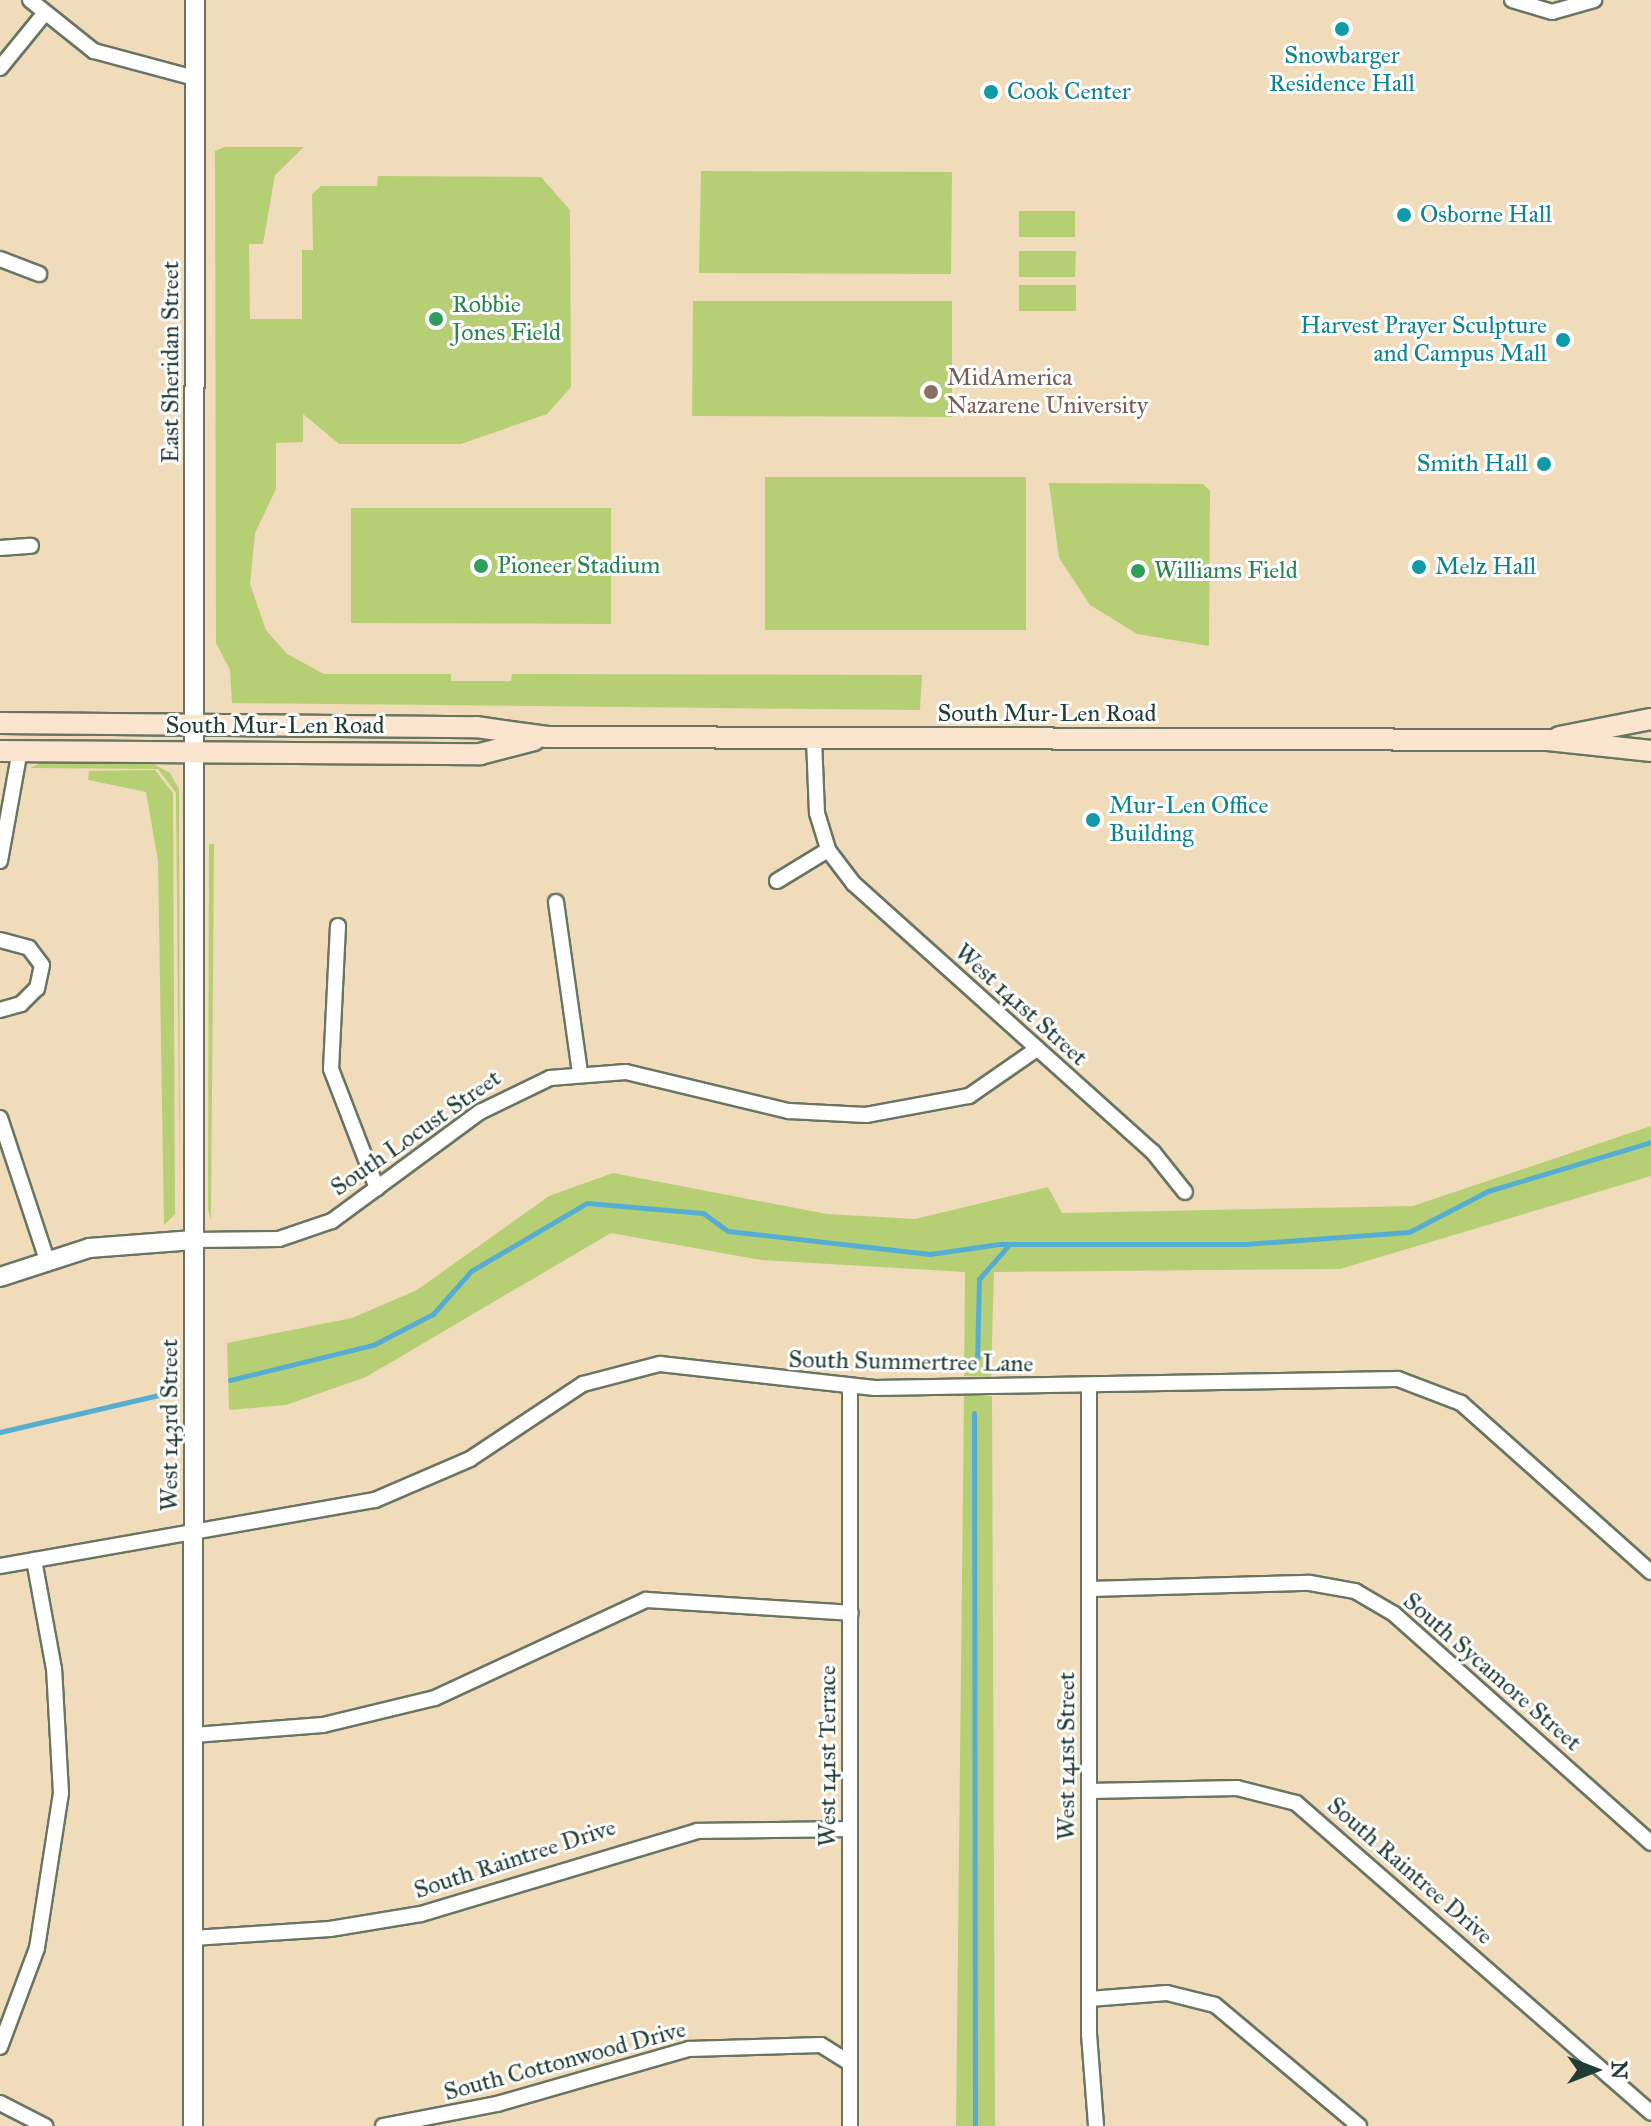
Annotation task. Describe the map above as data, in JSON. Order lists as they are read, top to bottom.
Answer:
{
  "streets": {
    "main road": ["South Mur-Len Road"],
    "street": [
      "East Sheridan Street",
      "West 141st Street",
      "South Locust Street",
      "South Summertree Lane",
      "West 143rd Street",
      "South Sycamore Street",
      "West 141st Terrace",
      "South Raintree Drive",
      "South Cottonwood Drive"
    ]
  },
  "crossings": [
    ["East Sheridan Street", "South Mur-Len Road"],
    ["East Sheridan Street", "West 143rd Street"],
    ["South Mur-Len Road", "West 141st Street"],
    ["South Mur-Len Road", "West 143rd Street"],
    ["West 141st Street", "South Locust Street"],
    ["West 141st Street", "South Summertree Lane"],
    ["West 141st Street", "South Sycamore Street"],
    ["West 141st Street", "South Raintree Drive"],
    ["South Locust Street", "West 143rd Street"],
    ["South Summertree Lane", "West 143rd Street"],
    ["South Summertree Lane", "West 141st Terrace"],
    ["West 143rd Street", "South Raintree Drive"],
    ["West 141st Terrace", "South Raintree Drive"],
    ["West 141st Terrace", "South Cottonwood Drive"]
  ],
  "places": [
    "Snowbarger Residence Hall",
    "Cook Center",
    "Osborne Hall",
    "Robbie Jones Field",
    "Harvest Prayer Sculpture and Campus Mall",
    "MidAmerica Nazarene University",
    "Smith Hall",
    "Pioneer Stadium",
    "Melz Hall",
    "Williams Field",
    "Mur-Len Office Building"
  ],
  "north": "right"
}
